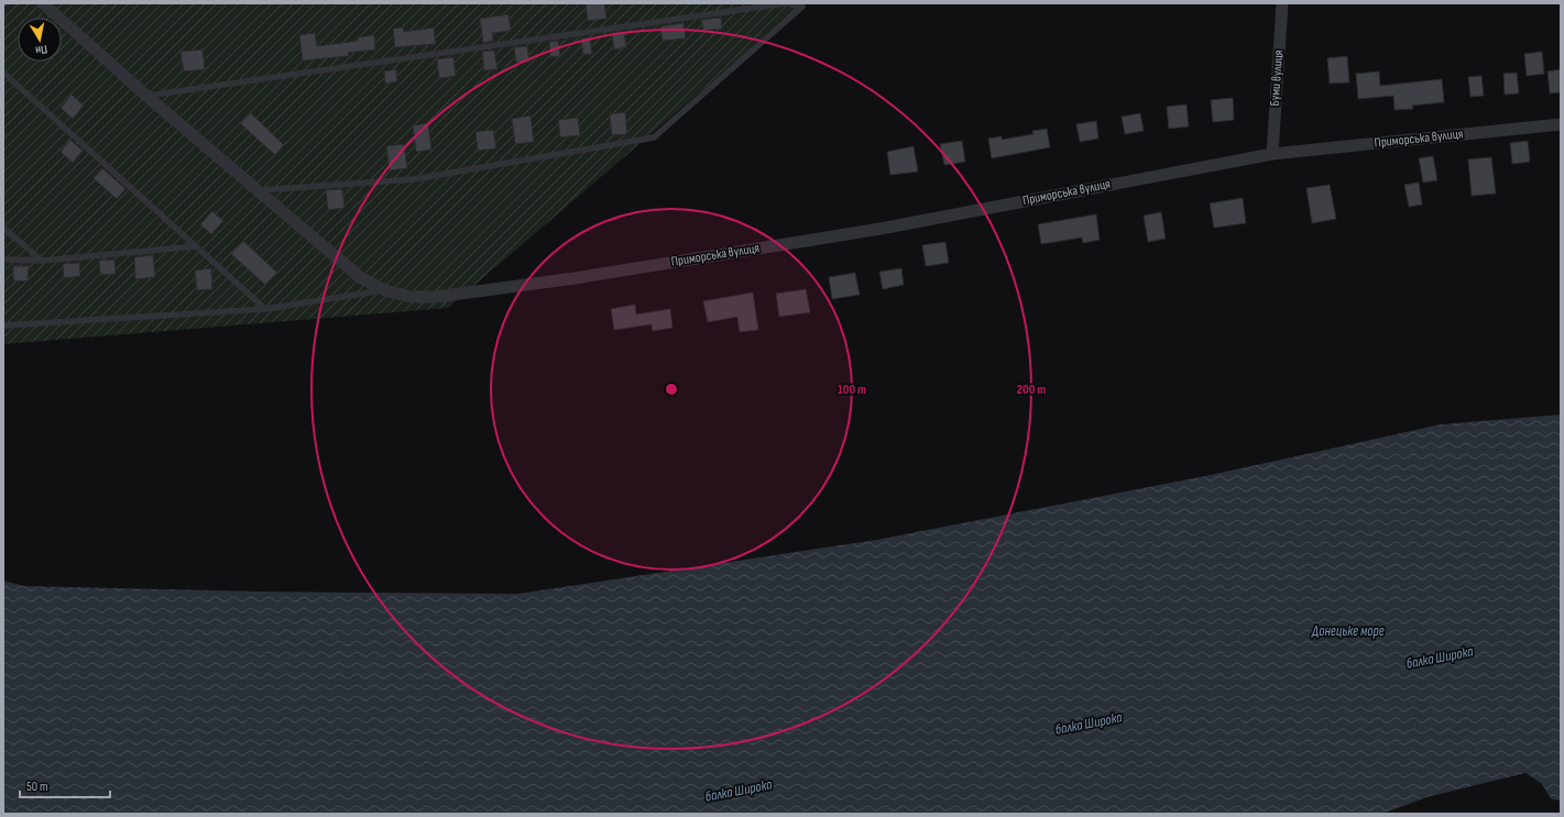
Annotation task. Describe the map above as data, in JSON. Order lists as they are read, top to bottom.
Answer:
{
  "streets": {
    "street": ["Буми вулиця", "Приморська вулиця"]
  },
  "crossings": [
    ["Буми вулиця", "Приморська вулиця"]
  ],
  "water": ["Донецьке море", "балка Широка"],
  "scale_bar": "50 m",
  "north": "bottom",
  "rings": ["100 m", "200 m"]
}
